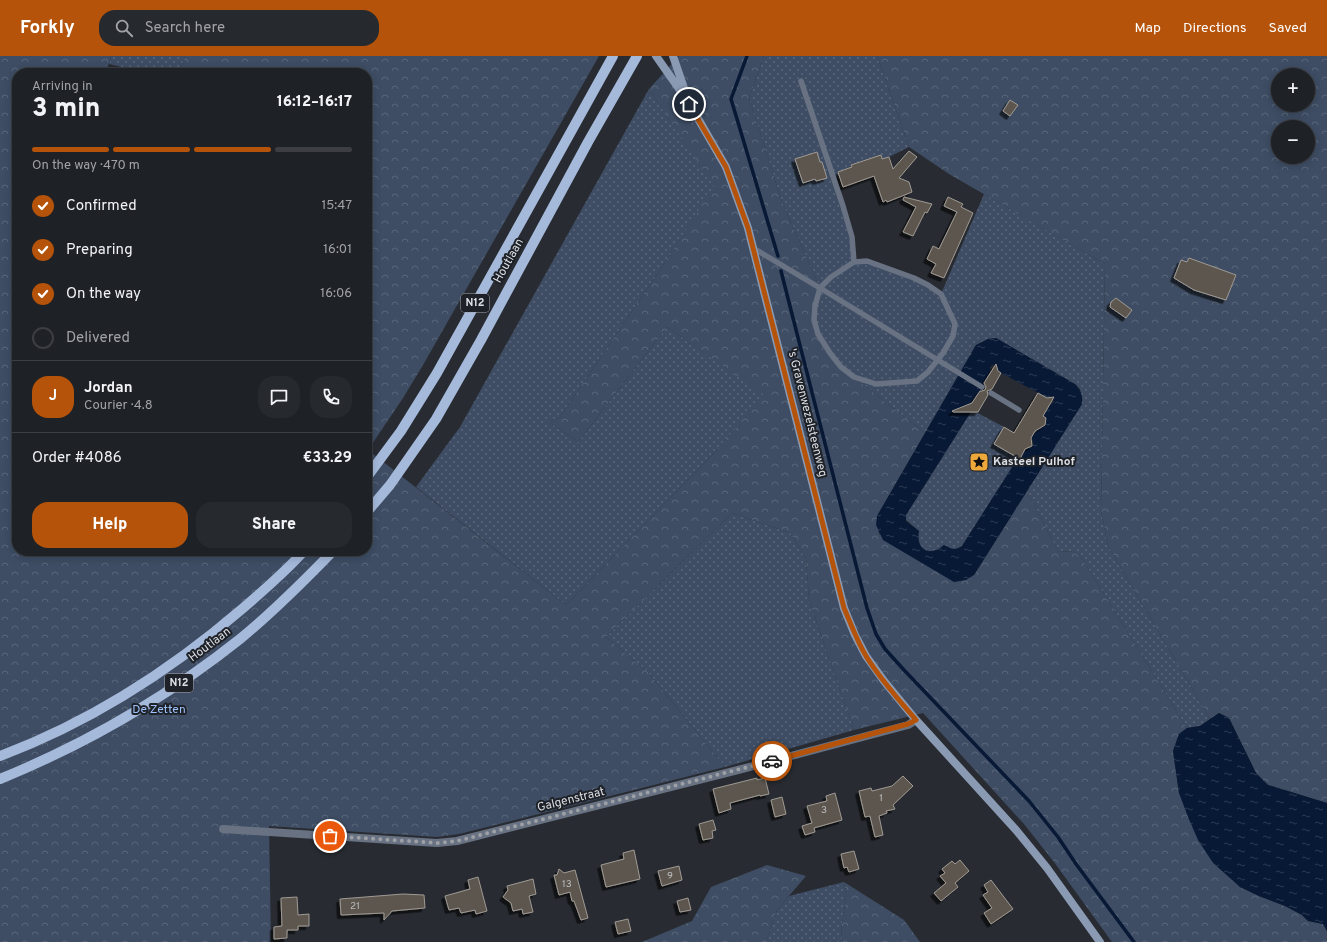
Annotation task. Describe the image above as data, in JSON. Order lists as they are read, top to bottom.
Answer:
{
  "streets": {
    "main road": ["Houtlaan", "N12"],
    "street": ["'s Gravenwezelsteenweg", "Galgenstraat"]
  },
  "crossings": [
    ["'s Gravenwezelsteenweg", "Galgenstraat"]
  ],
  "parks": ["De Zetten"],
  "places": {
    "place": ["Kasteel Pulhof"]
  },
  "house_numbers": [
    "1",
    "3",
    "9",
    "13",
    "21"
  ],
  "page": {
    "header": "Forkly",
    "search": "Search here",
    "nav": ["Map", "Directions", "Saved"],
    "map_buttons": ["+", "−"],
    "heading": ["3 min", "Arriving in", "16:12–16:17"],
    "panel": [
      "Jordan",
      "Courier · 4.8",
      "Order #4086",
      "€33.29"
    ],
    "bar": "On the way · 470 m",
    "list": [
      ["Confirmed", "15:47"],
      ["Preparing", "16:01"],
      ["On the way", "16:06"],
      "Delivered"
    ],
    "round": "J",
    "buttons": ["Help", "Share"]
  }
}
